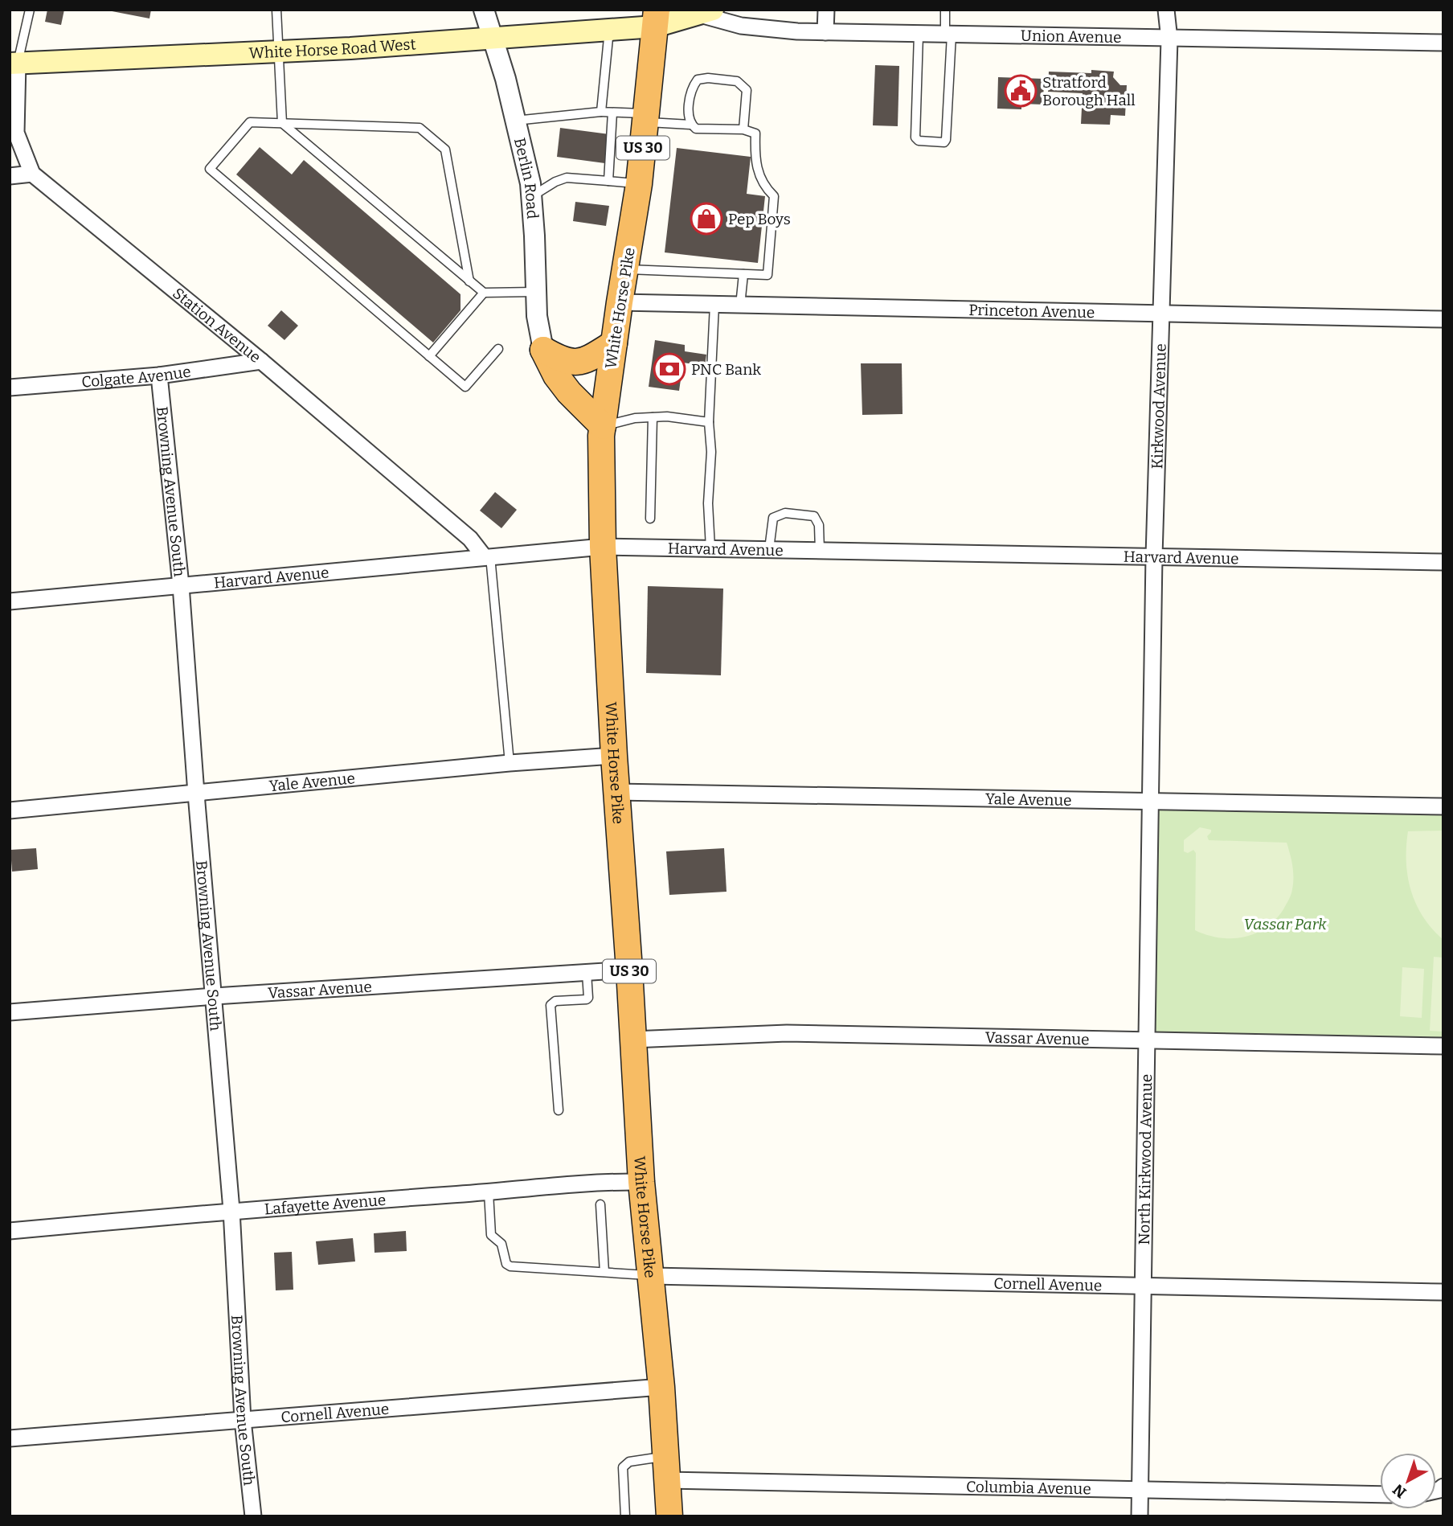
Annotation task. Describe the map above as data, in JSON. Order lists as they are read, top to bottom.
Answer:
{
  "streets": {
    "highway": ["US 30", "White Horse Pike"],
    "main road": ["White Horse Road West"],
    "street": [
      "Union Avenue",
      "Berlin Road",
      "Princeton Avenue",
      "Station Avenue",
      "Colgate Avenue",
      "Kirkwood Avenue",
      "Browning Avenue South",
      "Harvard Avenue",
      "Yale Avenue",
      "Vassar Avenue",
      "North Kirkwood Avenue",
      "Lafayette Avenue",
      "Cornell Avenue",
      "Columbia Avenue"
    ]
  },
  "crossings": [
    ["Union Avenue", "White Horse Road West"],
    ["Union Avenue", "Kirkwood Avenue"],
    ["White Horse Road West", "Berlin Road"],
    ["White Horse Road West", "White Horse Pike"],
    ["White Horse Road West", "Station Avenue"],
    ["White Horse Pike", "Princeton Avenue"],
    ["White Horse Pike", "Harvard Avenue"],
    ["White Horse Pike", "Yale Avenue"],
    ["White Horse Pike", "Vassar Avenue"],
    ["White Horse Pike", "Lafayette Avenue"],
    ["White Horse Pike", "Cornell Avenue"],
    ["White Horse Pike", "Columbia Avenue"],
    ["Princeton Avenue", "Kirkwood Avenue"],
    ["Station Avenue", "Colgate Avenue"],
    ["Station Avenue", "Harvard Avenue"],
    ["Colgate Avenue", "Browning Avenue South"],
    ["Kirkwood Avenue", "Harvard Avenue"],
    ["Kirkwood Avenue", "Yale Avenue"],
    ["Kirkwood Avenue", "North Kirkwood Avenue"],
    ["Browning Avenue South", "Harvard Avenue"],
    ["Browning Avenue South", "Yale Avenue"],
    ["Browning Avenue South", "Vassar Avenue"],
    ["Browning Avenue South", "Lafayette Avenue"],
    ["Browning Avenue South", "Cornell Avenue"],
    ["Yale Avenue", "North Kirkwood Avenue"],
    ["Vassar Avenue", "North Kirkwood Avenue"],
    ["North Kirkwood Avenue", "Cornell Avenue"],
    ["North Kirkwood Avenue", "Columbia Avenue"]
  ],
  "parks": ["Vassar Park"],
  "places": {
    "public building": ["Stratford Borough Hall"],
    "shop": ["Pep Boys"],
    "bank": ["PNC Bank"]
  },
  "north": "bottom left"
}
